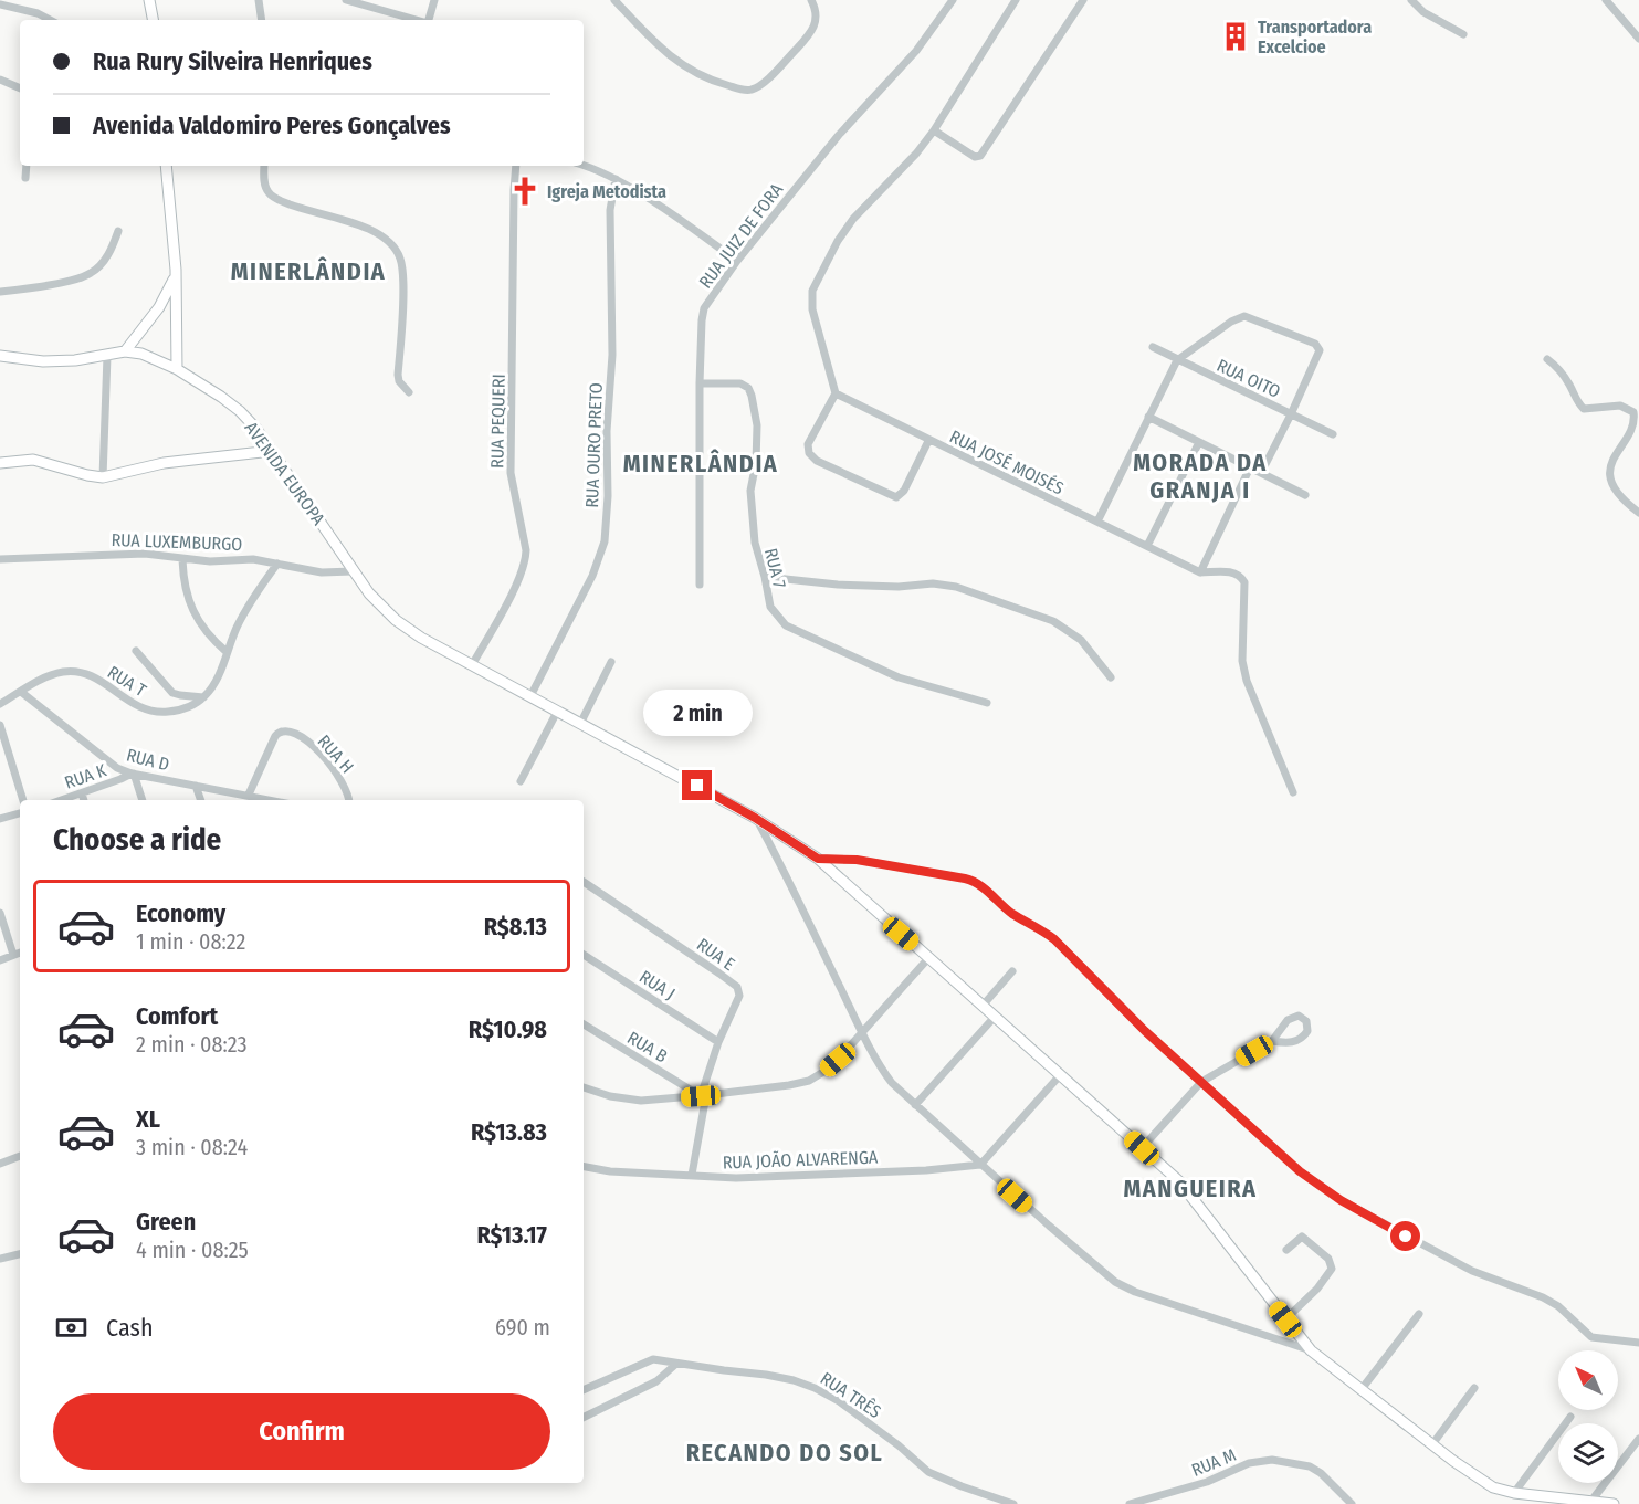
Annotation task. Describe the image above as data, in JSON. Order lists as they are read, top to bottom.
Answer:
{
  "streets": {
    "street": [
      "RUA JUIZ DE FORA",
      "RUA OITO",
      "RUA PEQUERI",
      "RUA OURO PRETO",
      "RUA JOSÉ MOISÉS",
      "AVENIDA EUROPA",
      "RUA LUXEMBURGO",
      "RUA 7",
      "RUA T",
      "RUA H",
      "RUA D",
      "RUA K",
      "RUA E",
      "RUA J",
      "RUA B",
      "RUA JOÃO ALVARENGA",
      "RUA TRÊS",
      "RUA M"
    ]
  },
  "crossings": [
    ["RUA JUIZ DE FORA", "RUA 7"],
    ["RUA PEQUERI", "AVENIDA EUROPA"],
    ["RUA OURO PRETO", "AVENIDA EUROPA"],
    ["AVENIDA EUROPA", "RUA LUXEMBURGO"],
    ["RUA T", "RUA D"],
    ["RUA H", "RUA D"],
    ["RUA D", "RUA K"],
    ["RUA E", "RUA J"],
    ["RUA E", "RUA B"],
    ["RUA E", "RUA JOÃO ALVARENGA"]
  ],
  "districts": [
    "MINERLÂNDIA",
    "MORADA DA GRANJA I",
    "MINERLÂNDIA",
    "MANGUEIRA",
    "RECANDO DO SOL"
  ],
  "places": {
    "building": ["Transportadora Excelcioe"],
    "church": ["Igreja Metodista"]
  },
  "north": "top left",
  "page": {
    "banner": ["Rua Rury Silveira Henriques", "Avenida Valdomiro Peres Gonçalves"],
    "bubble": "2 min",
    "heading": "Choose a ride",
    "list": [
      {
        "name": "Economy",
        "note": "1 min · 08:22",
        "value": "R$8.13"
      },
      {
        "name": "Comfort",
        "note": "2 min · 08:23",
        "value": "R$10.98"
      },
      {
        "name": "XL",
        "note": "3 min · 08:24",
        "value": "R$13.83"
      },
      {
        "name": "Green",
        "note": "4 min · 08:25",
        "value": "R$13.17"
      }
    ],
    "pay": ["Cash", "690 m"],
    "buttons": "Confirm"
  }
}
